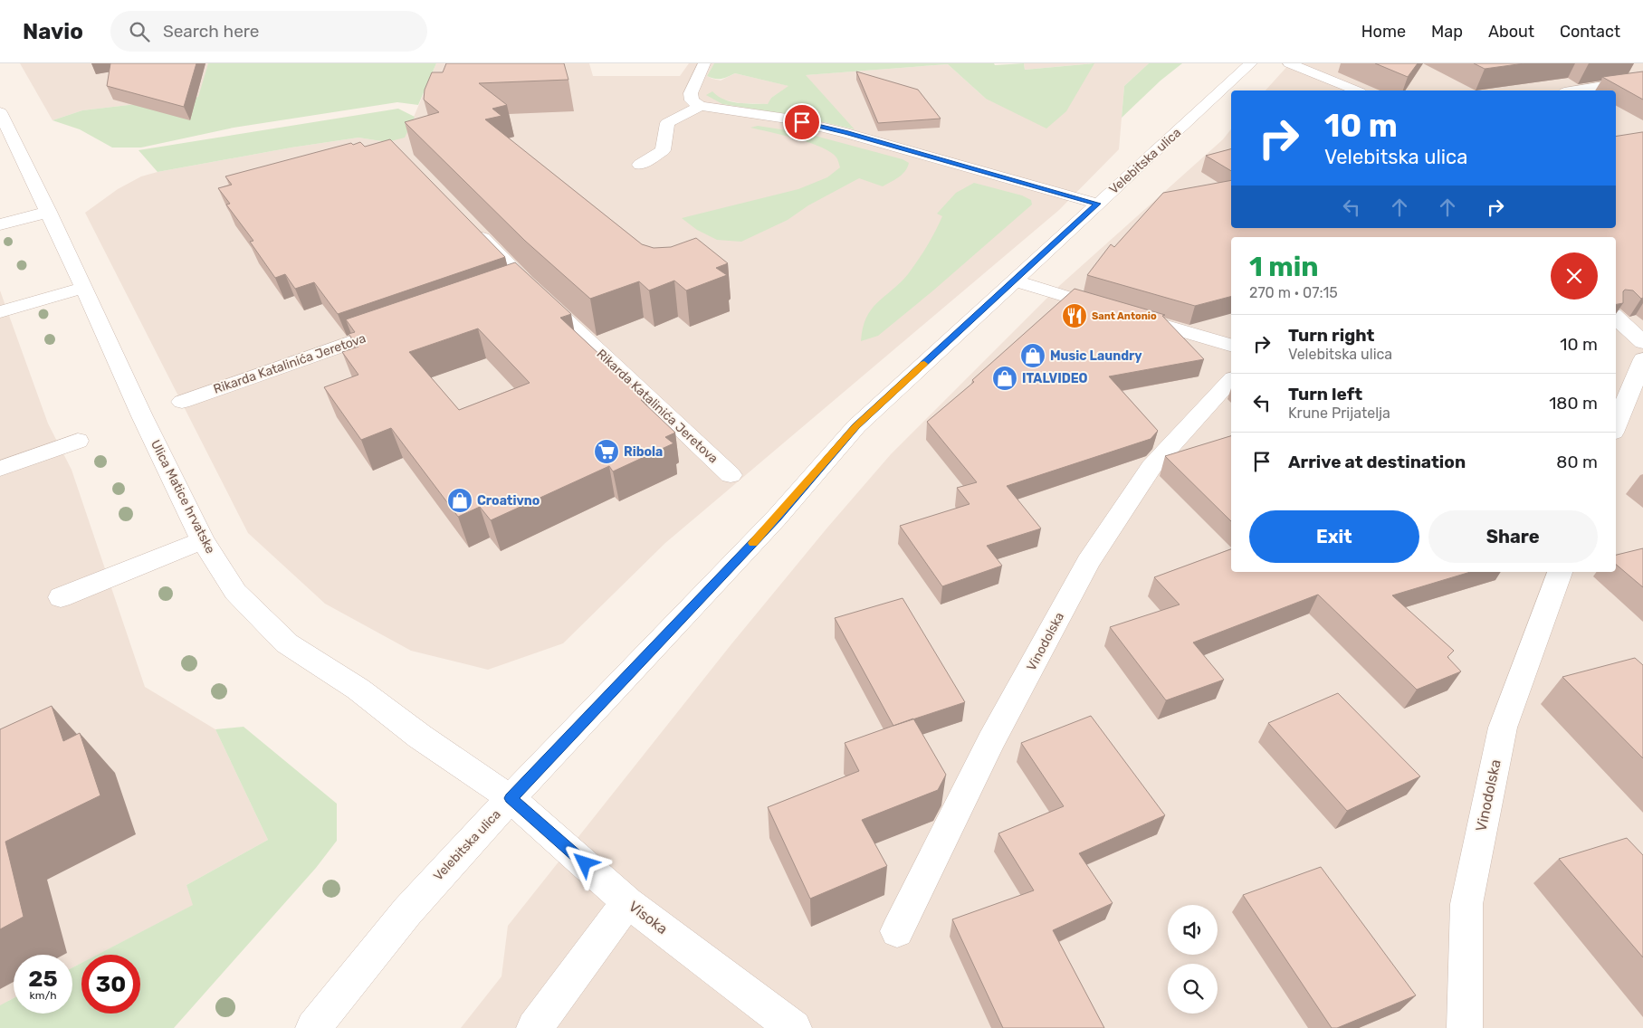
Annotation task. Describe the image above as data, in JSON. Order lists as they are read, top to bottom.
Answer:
{
  "streets": {
    "street": [
      "Velebitska ulica",
      "Rikarda Katalinića Jeretova",
      "Ulica Matice hrvatske",
      "Vinodolska",
      "Visoka"
    ]
  },
  "crossings": [
    ["Velebitska ulica", "Ulica Matice hrvatske"],
    ["Velebitska ulica", "Visoka"],
    ["Ulica Matice hrvatske", "Visoka"]
  ],
  "places": {
    "restaurant": ["Sant Antonio"],
    "shop": ["Music Laundry", "ITALVIDEO", "Croativno"],
    "supermarket": ["Ribola"]
  },
  "page": {
    "header": "Navio",
    "search": "Search here",
    "nav": [
      "Home",
      "Map",
      "About",
      "Contact"
    ],
    "turn": ["10 m", "Velebitska ulica"],
    "heading": ["1 min", "270 m · 07:15"],
    "list": [
      {
        "name": "Turn right",
        "note": "Velebitska ulica",
        "value": "10 m"
      },
      {
        "name": "Turn left",
        "note": "Krune Prijatelja",
        "value": "180 m"
      },
      {
        "name": "Arrive at destination",
        "value": "80 m"
      }
    ],
    "buttons": ["Exit", "Share"],
    "speed": "25 km/h",
    "limit": "30"
  }
}
